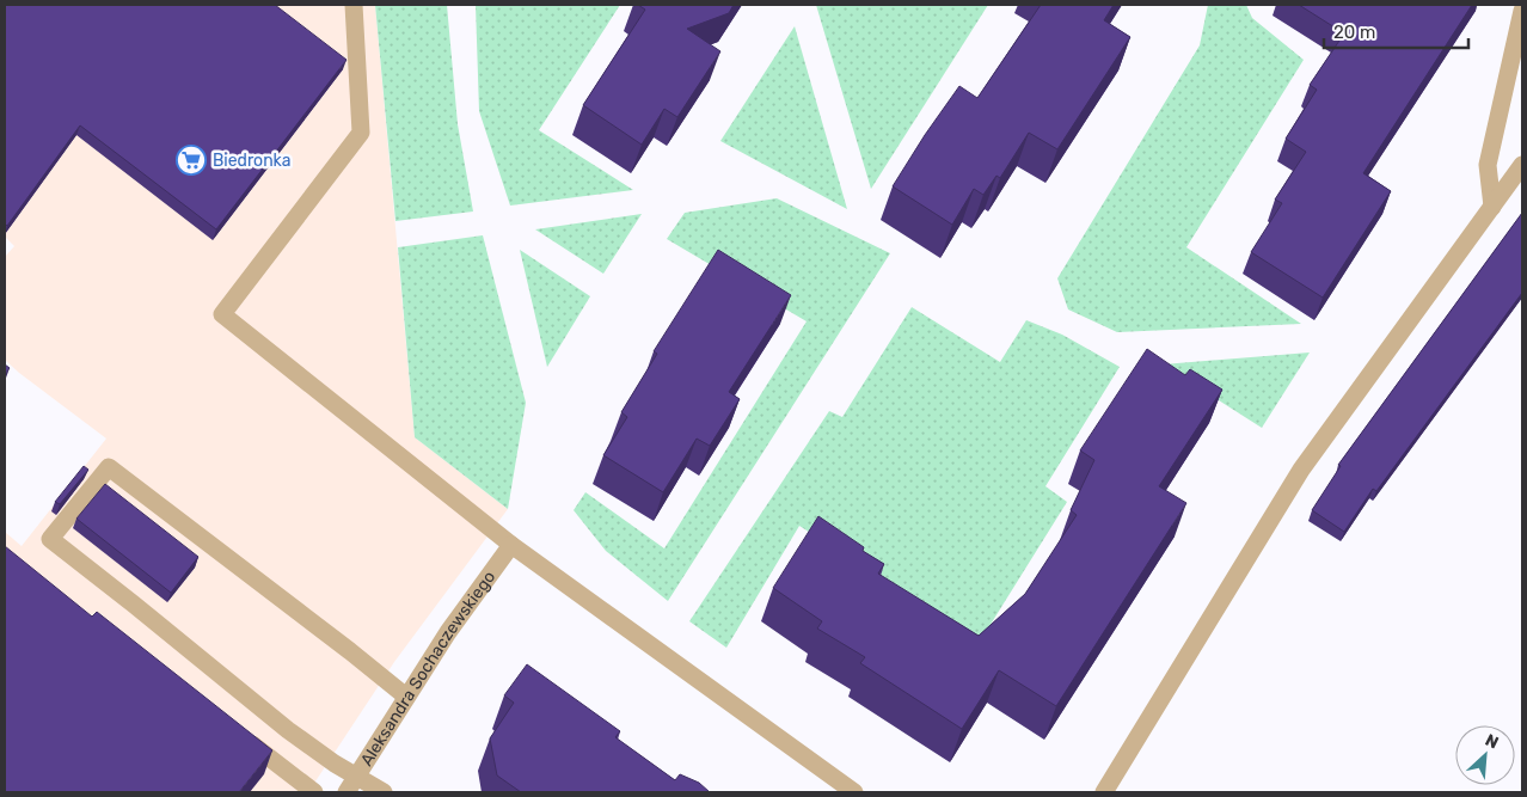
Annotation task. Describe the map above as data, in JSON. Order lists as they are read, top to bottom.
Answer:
{
  "streets": {
    "street": ["Aleksandra Sochaczewskiego"]
  },
  "places": {
    "supermarket": ["Biedronka"]
  },
  "scale_bar": "20 m",
  "north": "top right"
}
